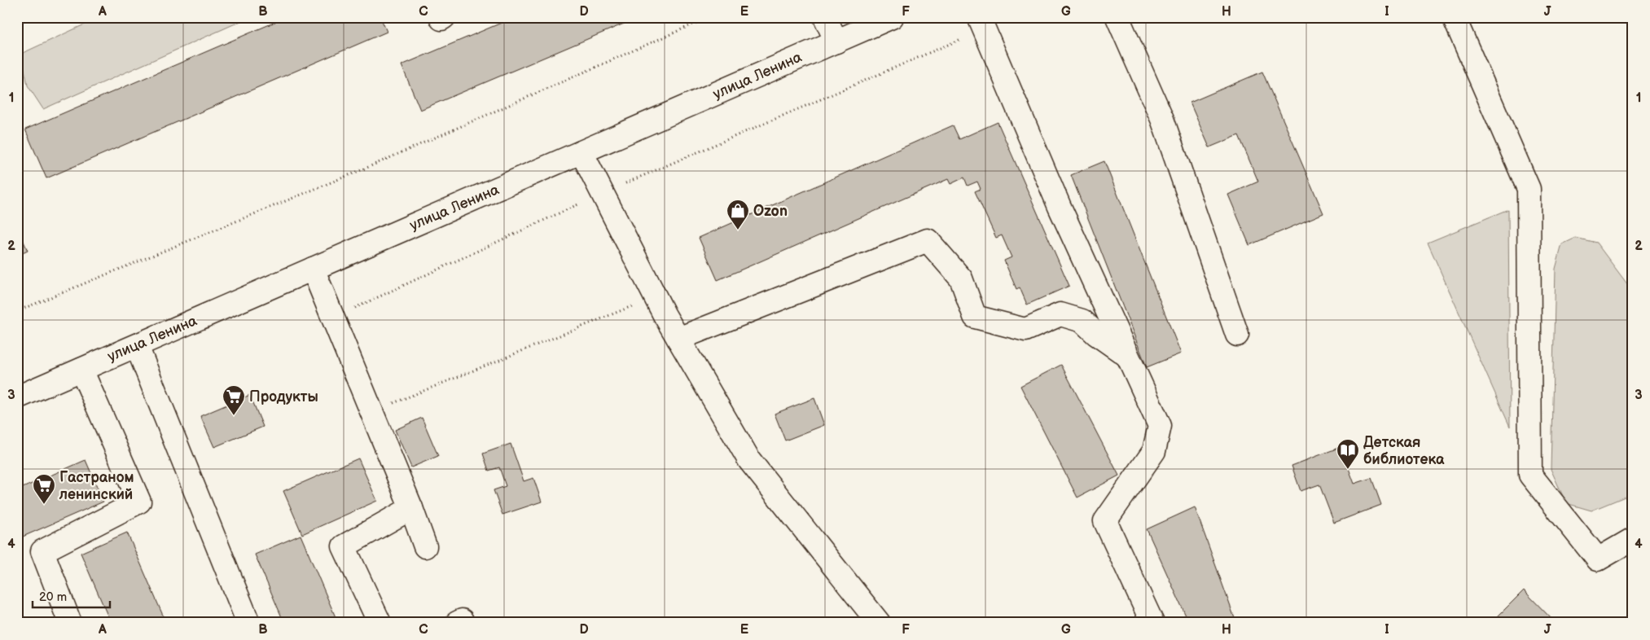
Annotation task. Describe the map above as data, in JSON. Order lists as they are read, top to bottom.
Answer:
{
  "streets": {
    "street": ["улица Ленина"]
  },
  "places": {
    "shop": ["Ozon"],
    "supermarket": ["Продукты", "Гастраном ленинский"],
    "library": ["Детская библиотека"]
  },
  "scale_bar": "20 m",
  "grid": {
    "columns": [
      "A",
      "B",
      "C",
      "D",
      "E",
      "F",
      "G",
      "H",
      "I",
      "J"
    ],
    "rows": [
      "1",
      "2",
      "3",
      "4"
    ]
  }
}
